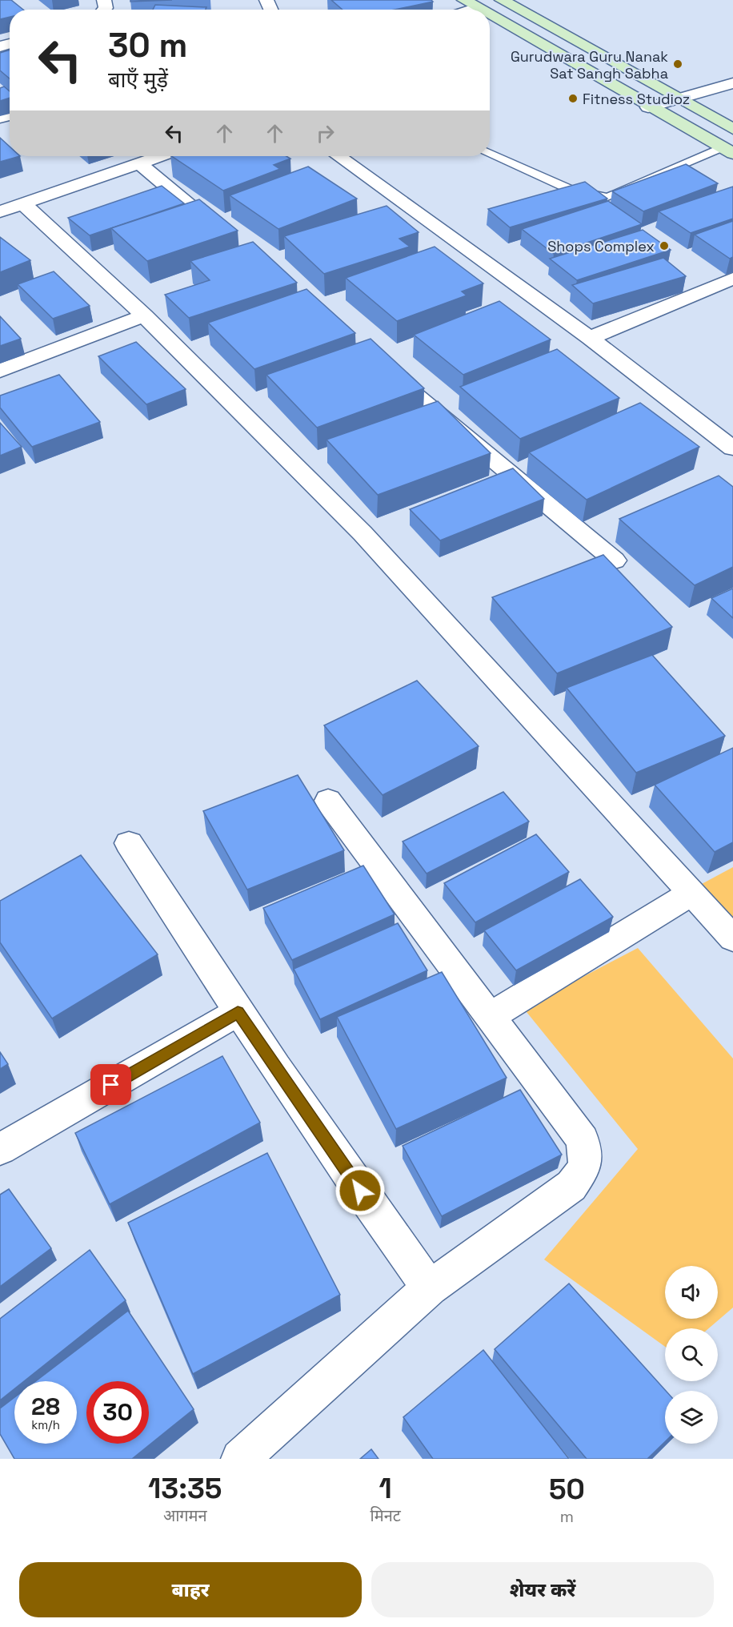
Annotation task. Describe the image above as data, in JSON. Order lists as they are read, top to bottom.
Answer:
{
  "places": ["Gurudwara Guru Nanak Sat Sangh Sabha", "Fitness Studioz", "Shops Complex"],
  "page": {
    "turn": ["30 m", "बाएँ मुड़ें"],
    "speed": "28 km/h",
    "limit": "30",
    "eta": [
      "13:35",
      "आगमन",
      "1",
      "मिनट",
      "50",
      "m"
    ],
    "buttons": ["बाहर", "शेयर करें"]
  }
}
